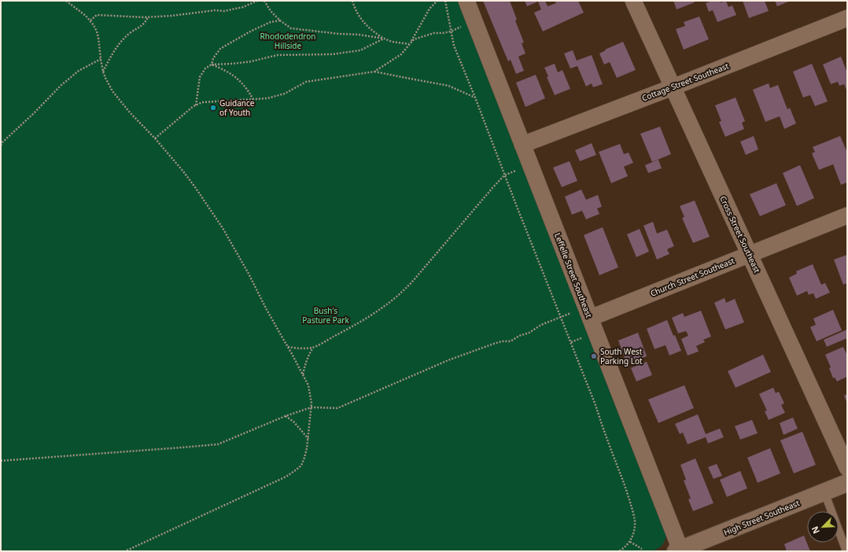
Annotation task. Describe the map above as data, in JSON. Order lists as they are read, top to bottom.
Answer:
{
  "streets": {
    "street": [
      "Cottage Street Southeast",
      "Cross Street Southeast",
      "Leffelle Street Southeast",
      "Church Street Southeast",
      "High Street Southeast"
    ]
  },
  "crossings": [
    ["Cottage Street Southeast", "Cross Street Southeast"],
    ["Cottage Street Southeast", "Leffelle Street Southeast"],
    ["Cross Street Southeast", "Church Street Southeast"],
    ["Leffelle Street Southeast", "Church Street Southeast"],
    ["Leffelle Street Southeast", "High Street Southeast"]
  ],
  "parks": ["Rhododendron Hillside", "Bush's Pasture Park"],
  "places": ["Guidance of Youth", "South West Parking Lot"],
  "north": "bottom left"
}
